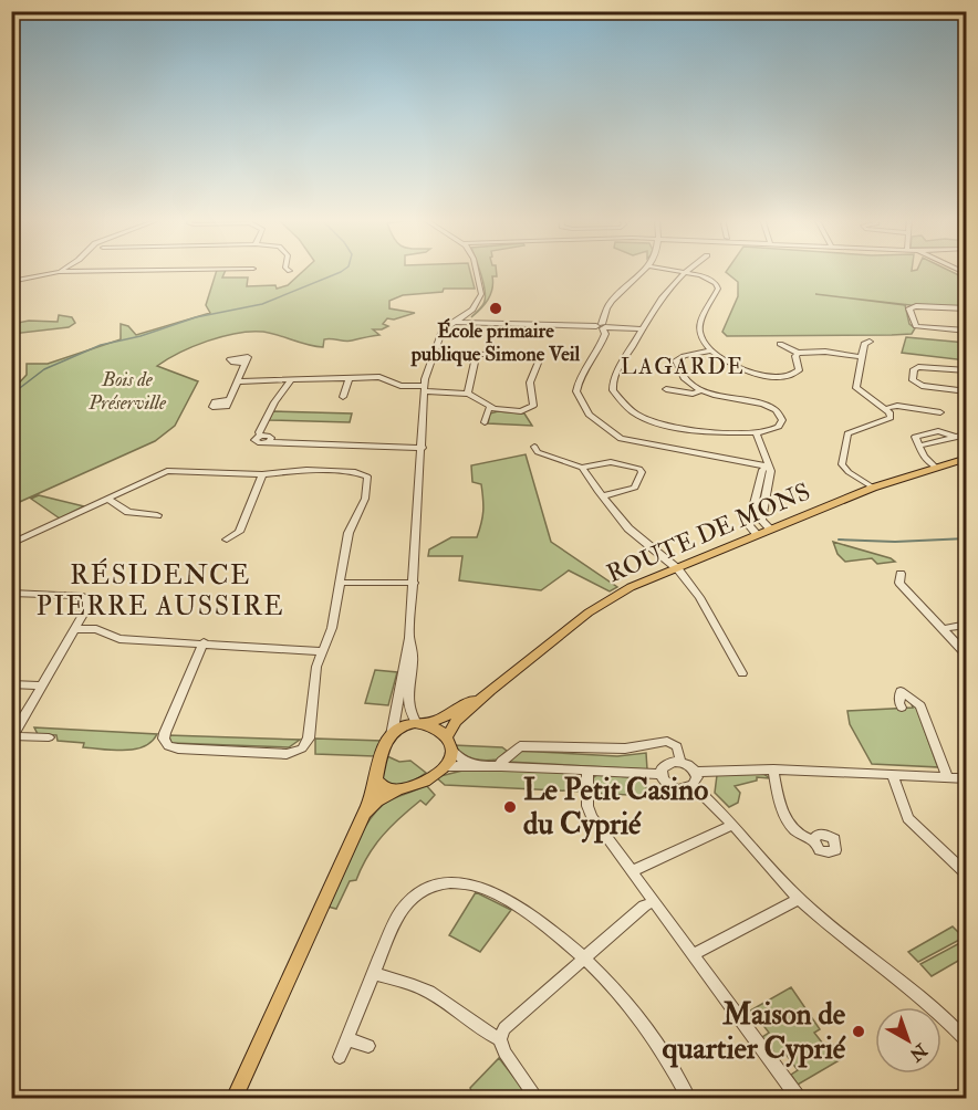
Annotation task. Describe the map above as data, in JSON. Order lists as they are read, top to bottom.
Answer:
{
  "streets": {
    "main road": ["ROUTE DE MONS"]
  },
  "districts": ["LAGARDE", "RÉSIDENCE PIERRE AUSSIRE"],
  "parks": ["Bois de Préserville"],
  "places": ["École primaire publique Simone Veil", "Le Petit Casino du Cyprié", "Maison de quartier Cyprié"],
  "north": "bottom right"
}
